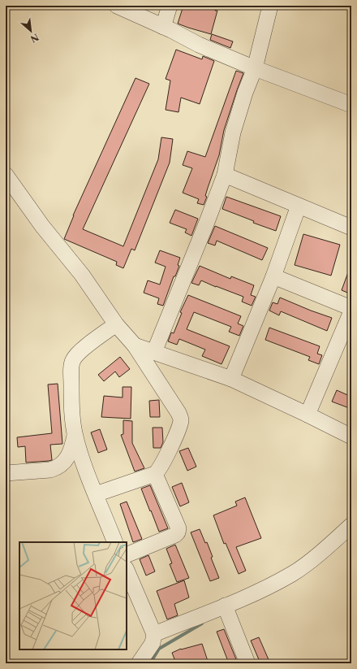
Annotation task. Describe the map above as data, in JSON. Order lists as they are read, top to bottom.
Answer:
{
  "north": "bottom right"
}
